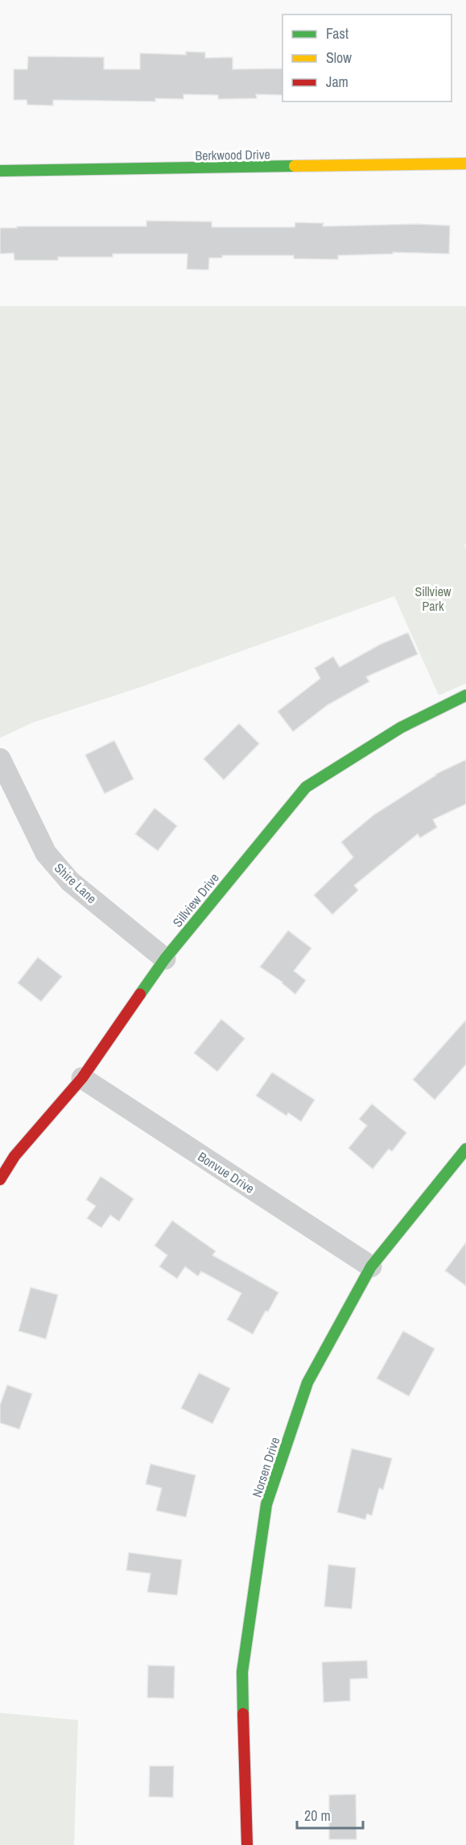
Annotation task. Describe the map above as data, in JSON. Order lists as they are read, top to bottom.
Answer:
{
  "streets": {
    "street": [
      "Berkwood Drive",
      "Shire Lane",
      "Sillview Drive",
      "Bonvue Drive",
      "Norsen Drive"
    ]
  },
  "crossings": [
    ["Shire Lane", "Sillview Drive"],
    ["Sillview Drive", "Bonvue Drive"],
    ["Bonvue Drive", "Norsen Drive"]
  ],
  "parks": ["Sillview Park"],
  "legend": ["Fast", "Slow", "Jam"],
  "scale_bar": "20 m"
}
